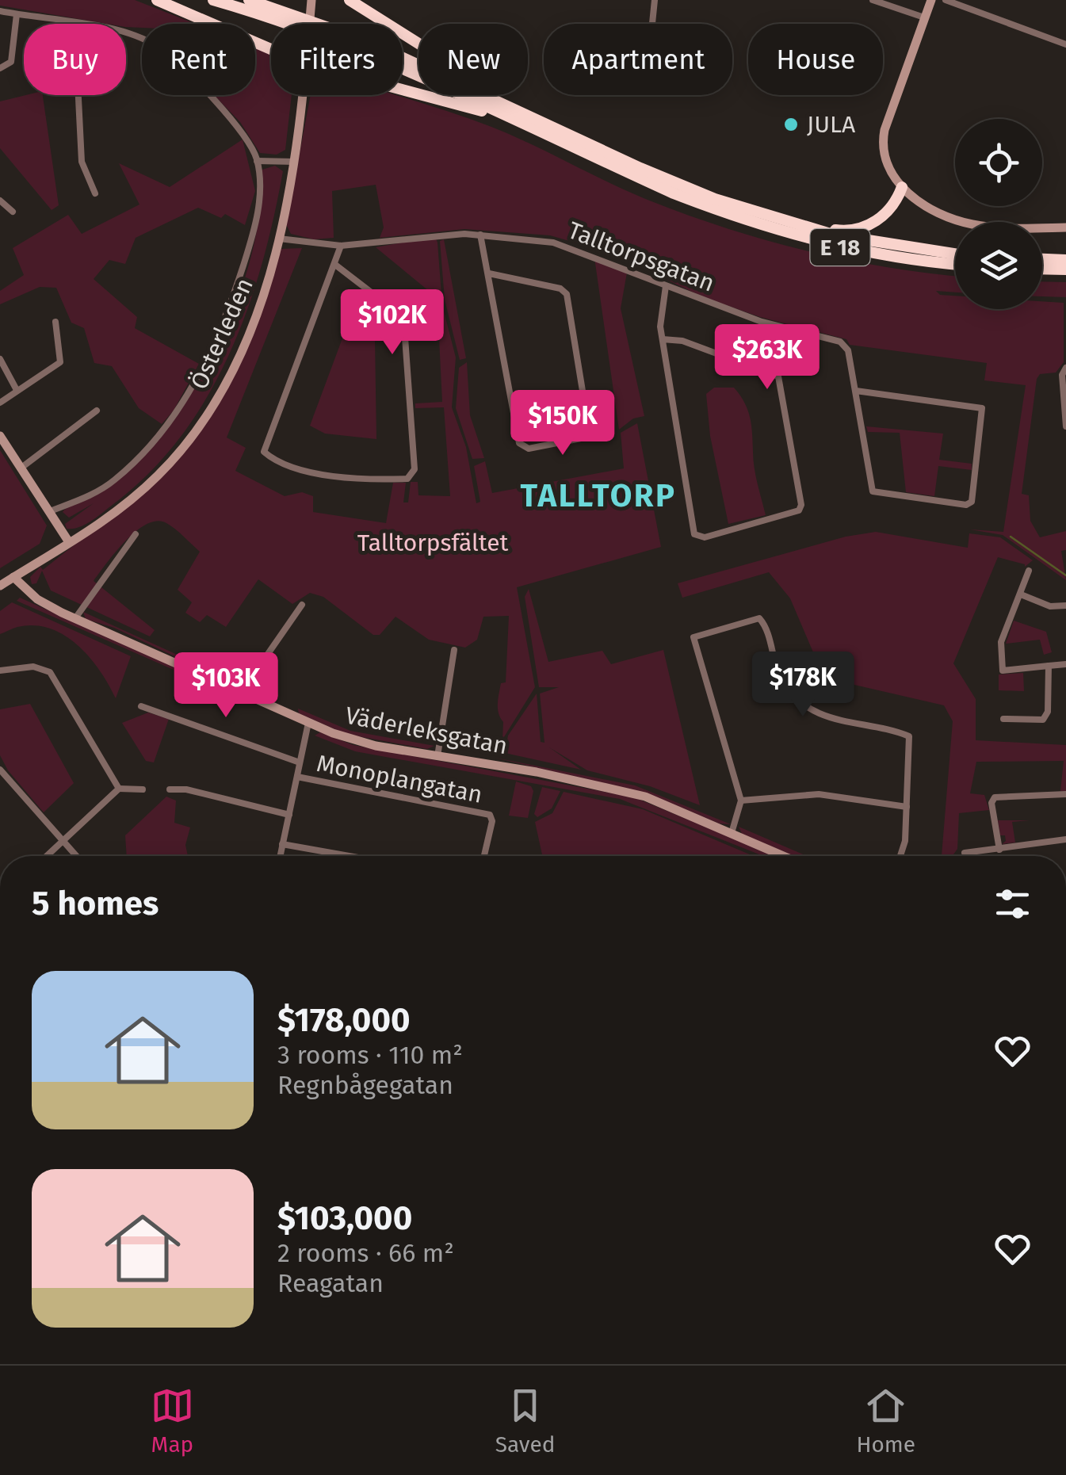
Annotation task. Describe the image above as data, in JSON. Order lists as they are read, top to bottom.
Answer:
{
  "streets": {
    "highway": ["E 18"],
    "street": [
      "Talltorpsgatan",
      "Österleden",
      "Väderleksgatan",
      "Monoplangatan"
    ]
  },
  "crossings": [
    ["Talltorpsgatan", "Österleden"],
    ["Österleden", "Väderleksgatan"]
  ],
  "districts": ["TALLTORP"],
  "parks": ["Talltorpsfältet"],
  "places": ["JULA"],
  "page": {
    "chip": [
      "Buy",
      "Rent",
      "Filters",
      "New",
      "Apartment",
      "House"
    ],
    "price": [
      "$102K",
      "$263K",
      "$150K",
      "$178K",
      "$103K"
    ],
    "heading": "5 homes",
    "list": [
      {
        "name": "$178,000",
        "note": "3 rooms · 110 m² · Regnbågegatan"
      },
      {
        "name": "$103,000",
        "note": "2 rooms · 66 m² · Reagatan"
      }
    ],
    "tabs": ["Map", "Saved", "Home"]
  }
}
